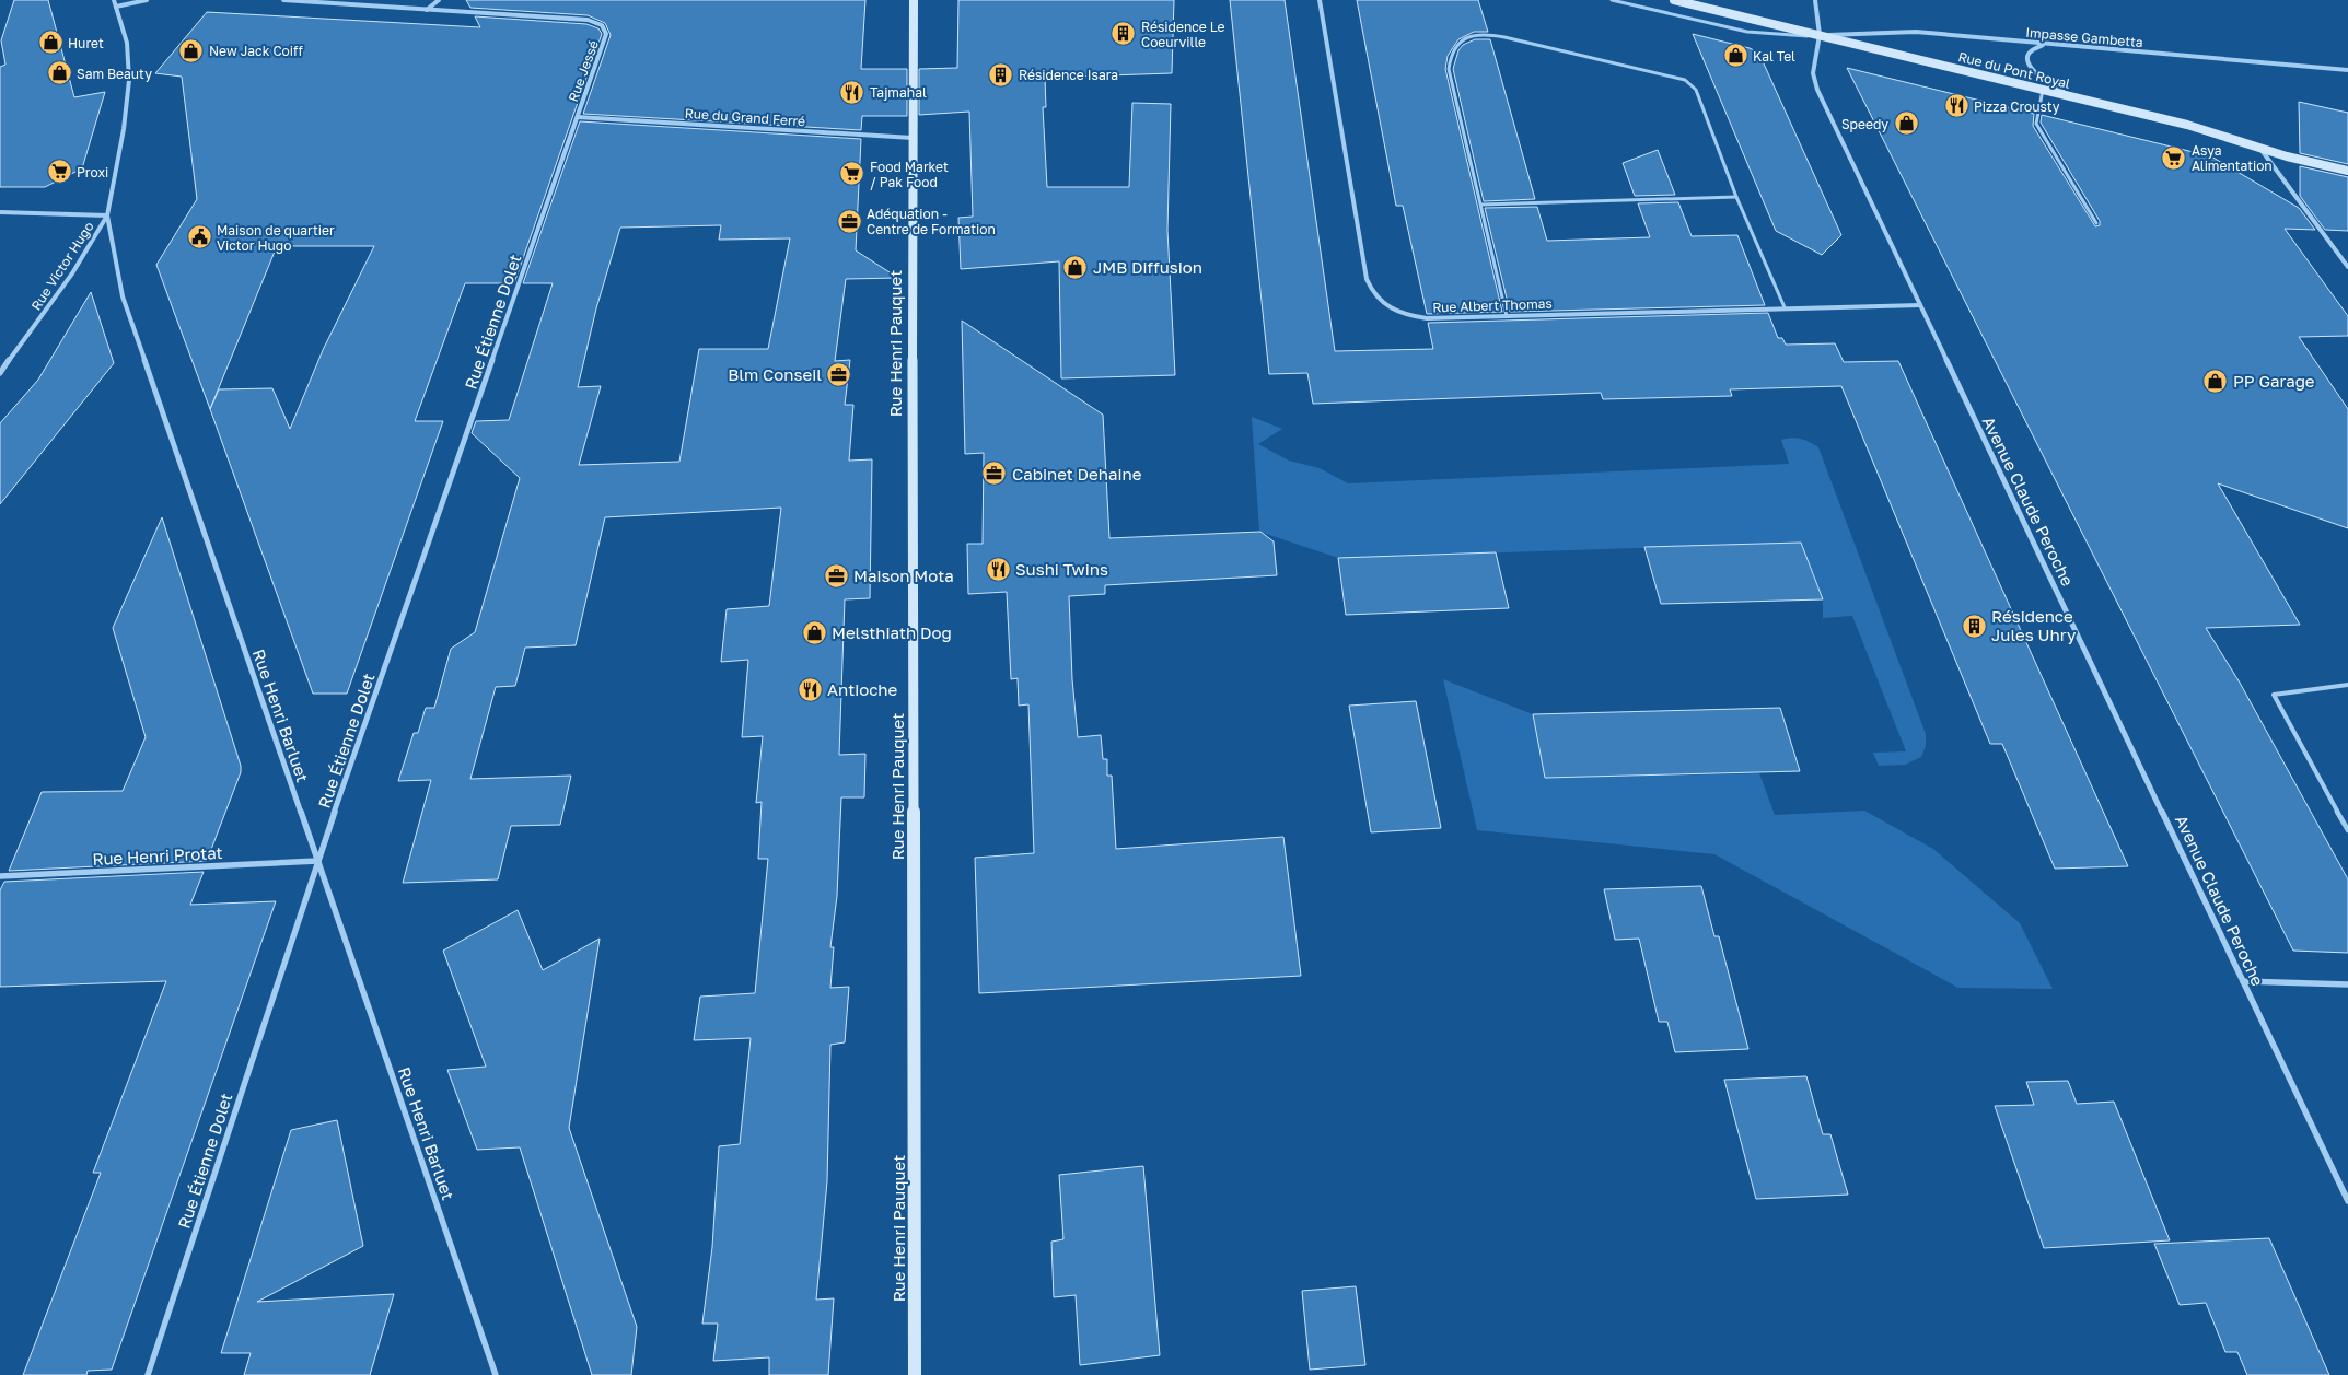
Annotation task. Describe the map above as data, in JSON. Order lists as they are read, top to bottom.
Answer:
{
  "streets": {
    "street": [
      "Impasse Gambetta",
      "Rue du Pont Royal",
      "Rue Jessé",
      "Rue du Grand Ferré",
      "Rue Victor Hugo",
      "Rue Albert Thomas",
      "Rue Étienne Dolet",
      "Rue Henri Pauquet",
      "Avenue Claude Peroche",
      "Rue Henri Barluet",
      "Rue Henri Protat"
    ]
  },
  "crossings": [
    ["Impasse Gambetta", "Rue du Pont Royal"],
    ["Impasse Gambetta", "Avenue Claude Peroche"],
    ["Rue du Pont Royal", "Avenue Claude Peroche"],
    ["Rue Jessé", "Rue du Grand Ferré"],
    ["Rue Jessé", "Rue Étienne Dolet"],
    ["Rue du Grand Ferré", "Rue Étienne Dolet"],
    ["Rue du Grand Ferré", "Rue Henri Pauquet"],
    ["Rue Victor Hugo", "Rue Henri Barluet"],
    ["Rue Albert Thomas", "Avenue Claude Peroche"],
    ["Rue Étienne Dolet", "Rue Henri Barluet"],
    ["Rue Étienne Dolet", "Rue Henri Protat"],
    ["Rue Henri Barluet", "Rue Henri Protat"]
  ],
  "places": {
    "building": ["Résidence Le Coeurville", "Résidence Isara", "Résidence Jules Uhry"],
    "shop": [
      "Huret",
      "New Jack Coiff",
      "Kal Tel",
      "Sam Beauty",
      "Speedy",
      "JMB Diffusion",
      "PP Garage",
      "Melsthiath Dog"
    ],
    "restaurant": [
      "Tajmahal",
      "Pizza Crousty",
      "Sushi Twins",
      "Antioche"
    ],
    "supermarket": ["Asya Alimentation", "Proxi", "Food Market / Pak Food"],
    "office": [
      "Adéquation - Centre de Formation",
      "Blm Conseil",
      "Cabinet Dehaine",
      "Maison Mota"
    ],
    "public building": ["Maison de quartier Victor Hugo"]
  }
}
